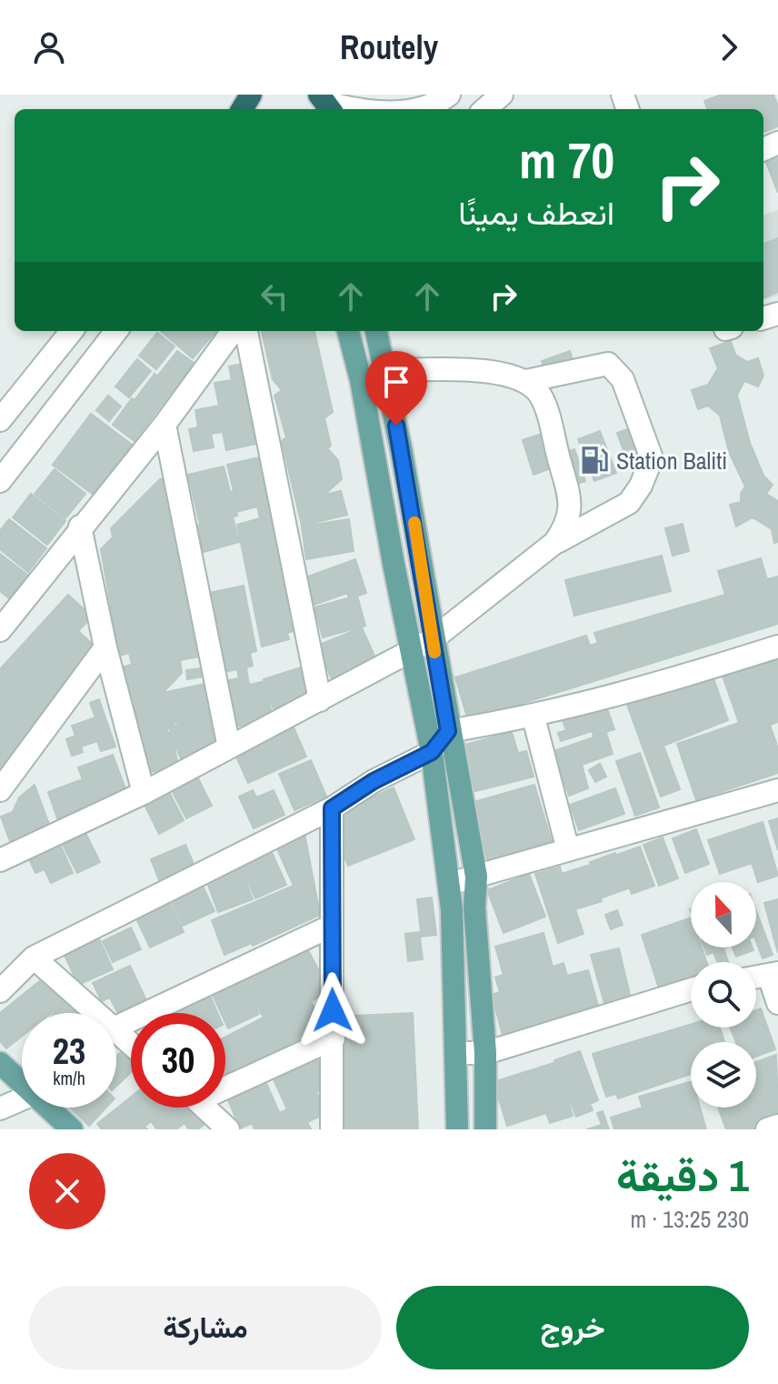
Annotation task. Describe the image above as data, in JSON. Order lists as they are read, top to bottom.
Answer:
{
  "places": {
    "fuel station": ["Station Baliti"]
  },
  "north": "top",
  "page": {
    "header": "Routely",
    "turn": ["70 m", "انعطف يمينًا"],
    "speed": "23 km/h",
    "limit": "30",
    "heading": ["1 دقيقة", "230 m · 13:25"],
    "buttons": ["خروج", "مشاركة"]
  }
}
